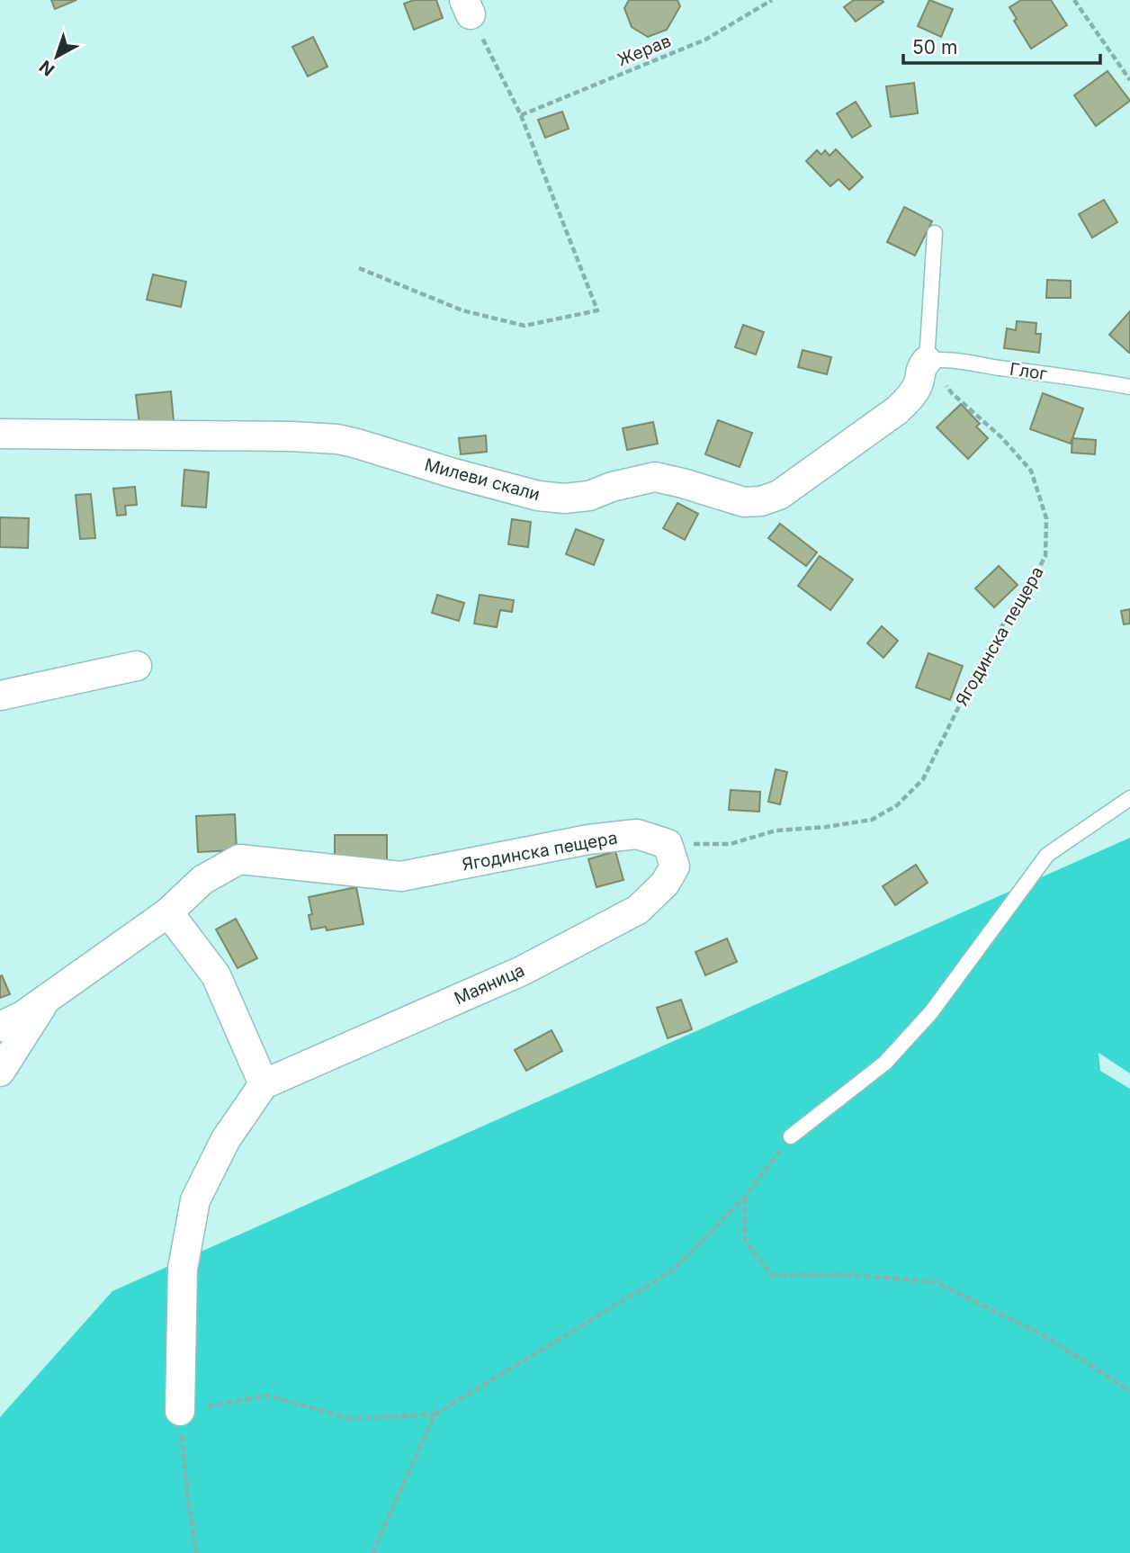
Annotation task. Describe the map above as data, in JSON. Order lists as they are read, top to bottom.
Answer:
{
  "streets": {
    "street": ["Милеви скали", "Ягодинска пещера", "Маяница"],
    "lane": ["Глог"],
    "path": ["Жерав"]
  },
  "crossings": [
    ["Глог", "Милеви скали"],
    ["Глог", "Ягодинска пещера"],
    ["Милеви скали", "Ягодинска пещера"],
    ["Ягодинска пещера", "Маяница"]
  ],
  "scale_bar": "50 m",
  "north": "bottom left"
}
